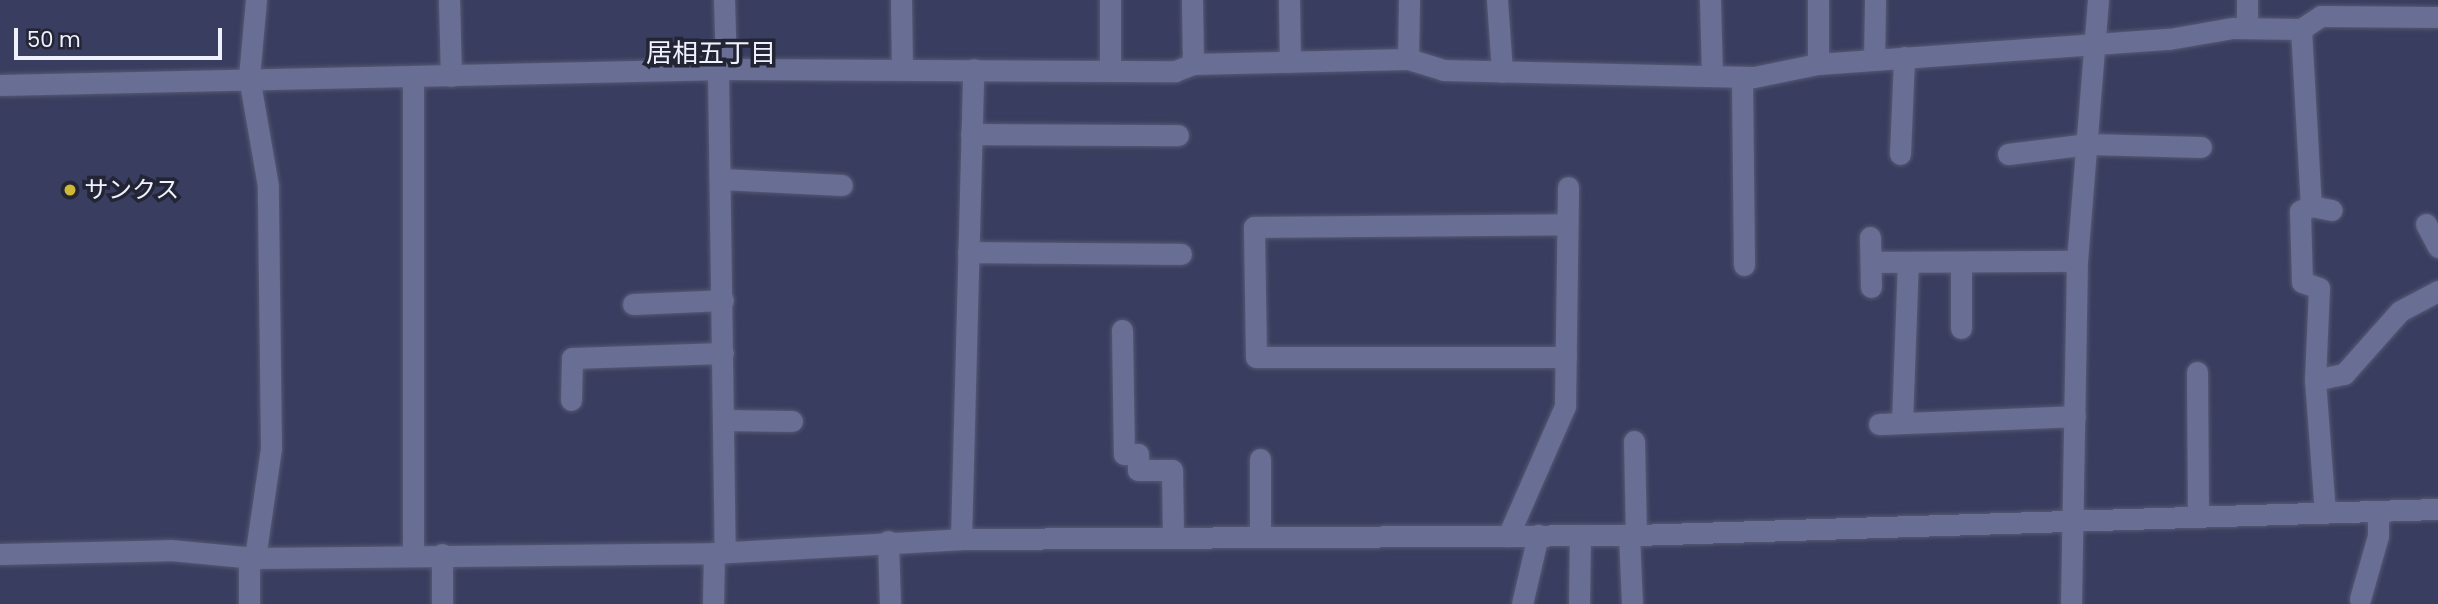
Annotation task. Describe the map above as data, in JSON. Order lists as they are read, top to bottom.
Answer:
{
  "districts": ["居相五丁目"],
  "places": ["サンクス"],
  "scale_bar": "50 m"
}
